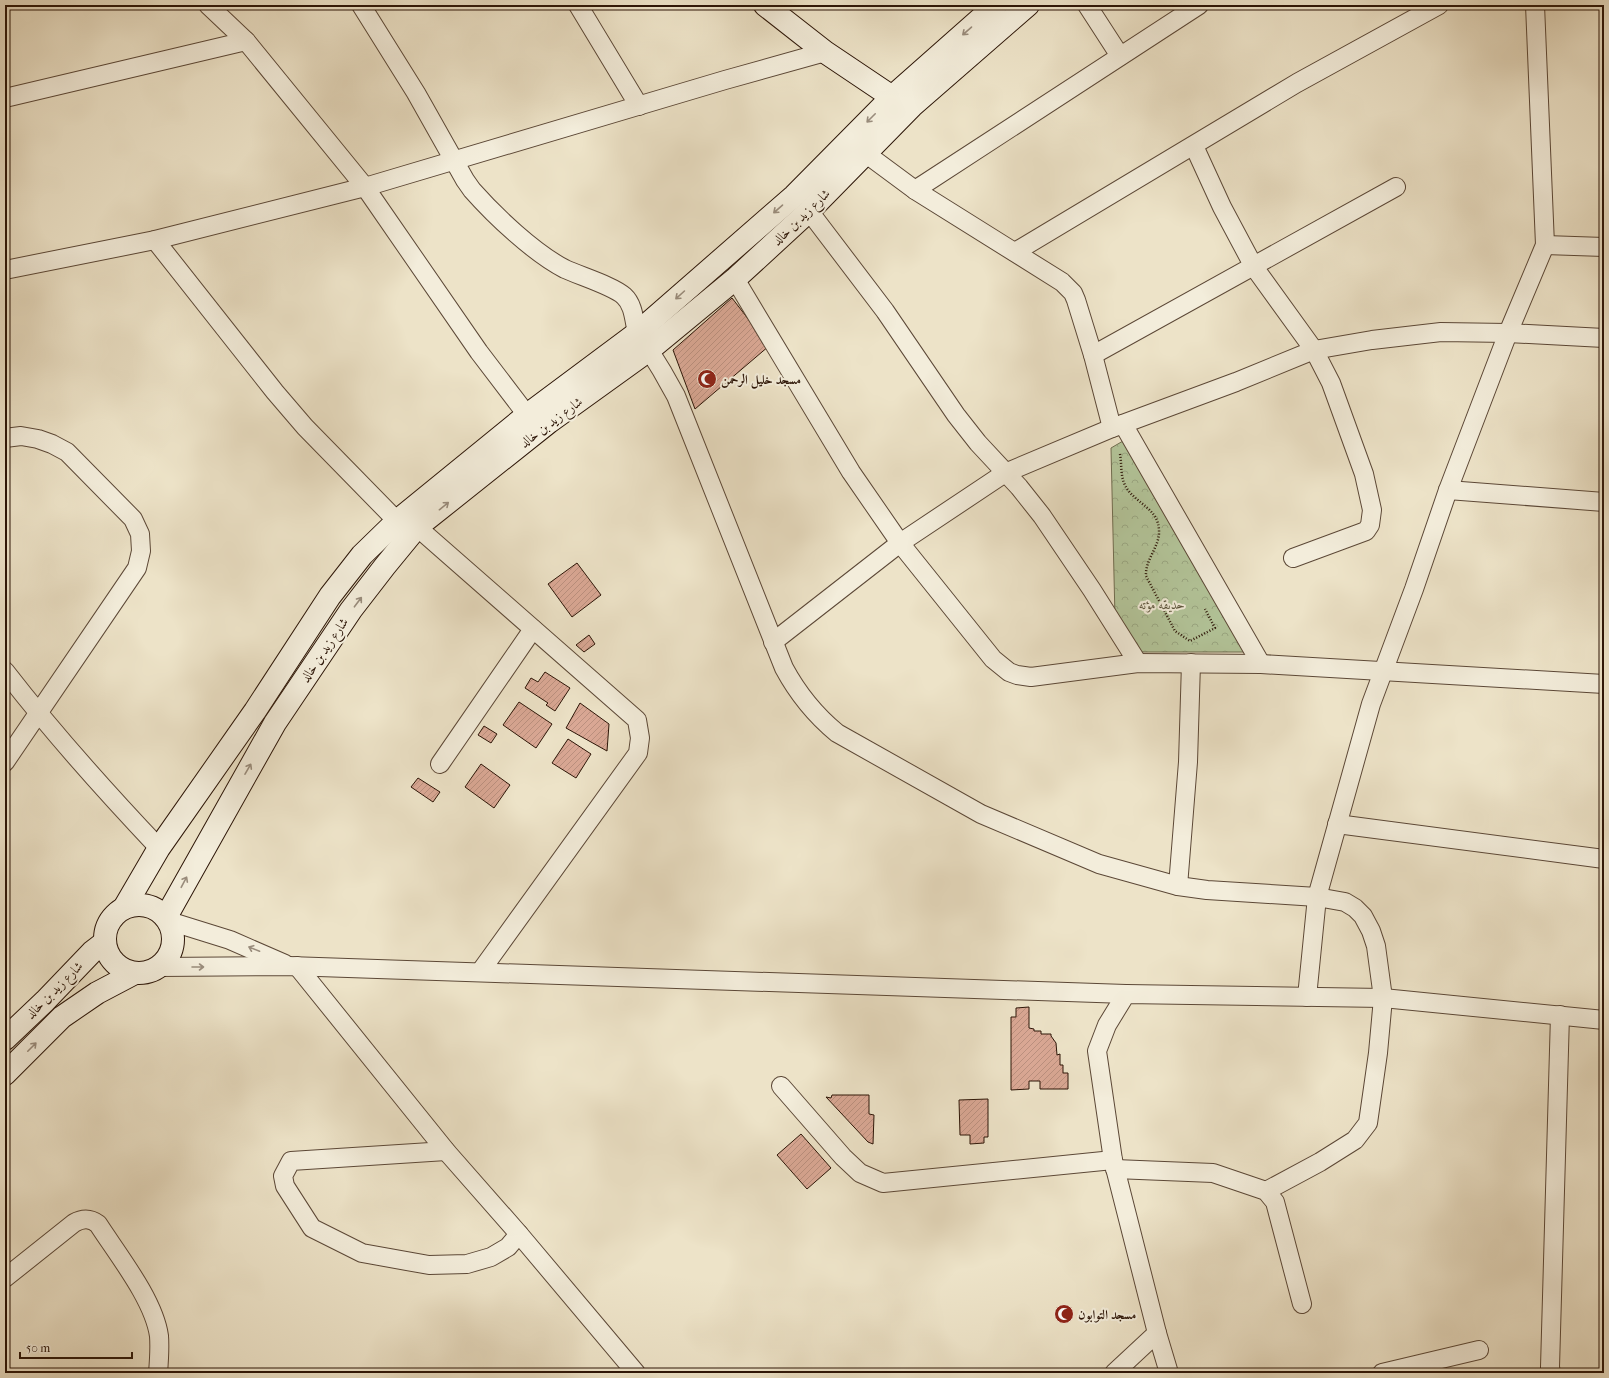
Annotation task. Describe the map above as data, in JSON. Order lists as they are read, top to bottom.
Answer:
{
  "streets": {
    "main road": ["شارع زيد بن خالد"]
  },
  "parks": ["حديقه مؤته"],
  "places": {
    "mosque": ["مسجد خليل الرحمن", "مسجد التوابون"]
  },
  "scale_bar": "50 m"
}
